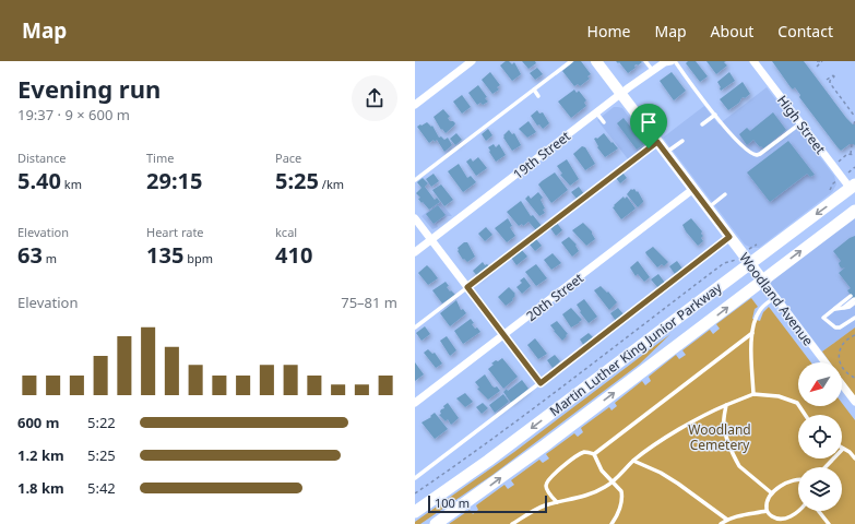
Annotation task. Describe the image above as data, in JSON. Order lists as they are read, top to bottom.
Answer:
{
  "streets": {
    "main road": ["Martin Luther King Junior Parkway"],
    "street": [
      "High Street",
      "19th Street",
      "20th Street",
      "Woodland Avenue"
    ]
  },
  "crossings": [
    ["High Street", "Martin Luther King Junior Parkway"],
    ["19th Street", "Woodland Avenue"],
    ["20th Street", "Woodland Avenue"],
    ["Woodland Avenue", "Martin Luther King Junior Parkway"]
  ],
  "parks": ["Woodland Cemetery"],
  "scale_bar": "100 m",
  "north": "bottom left",
  "page": {
    "header": "Map",
    "nav": [
      "Home",
      "Map",
      "About",
      "Contact"
    ],
    "heading": ["Evening run", "19:37 · 9 × 600 m"],
    "stats": [
      ["Distance", "5.40 km"],
      ["Time", "29:15"],
      ["Pace", "5:25 /km"],
      ["Elevation", "63 m"],
      ["Heart rate", "135 bpm"],
      ["kcal", "410"]
    ],
    "chart": ["Elevation", "75–81 m"],
    "list": [
      {
        "name": "600 m",
        "note": "5:22"
      },
      {
        "name": "1.2 km",
        "note": "5:25"
      },
      {
        "name": "1.8 km",
        "note": "5:42"
      }
    ],
    "scale": "100 m"
  }
}
